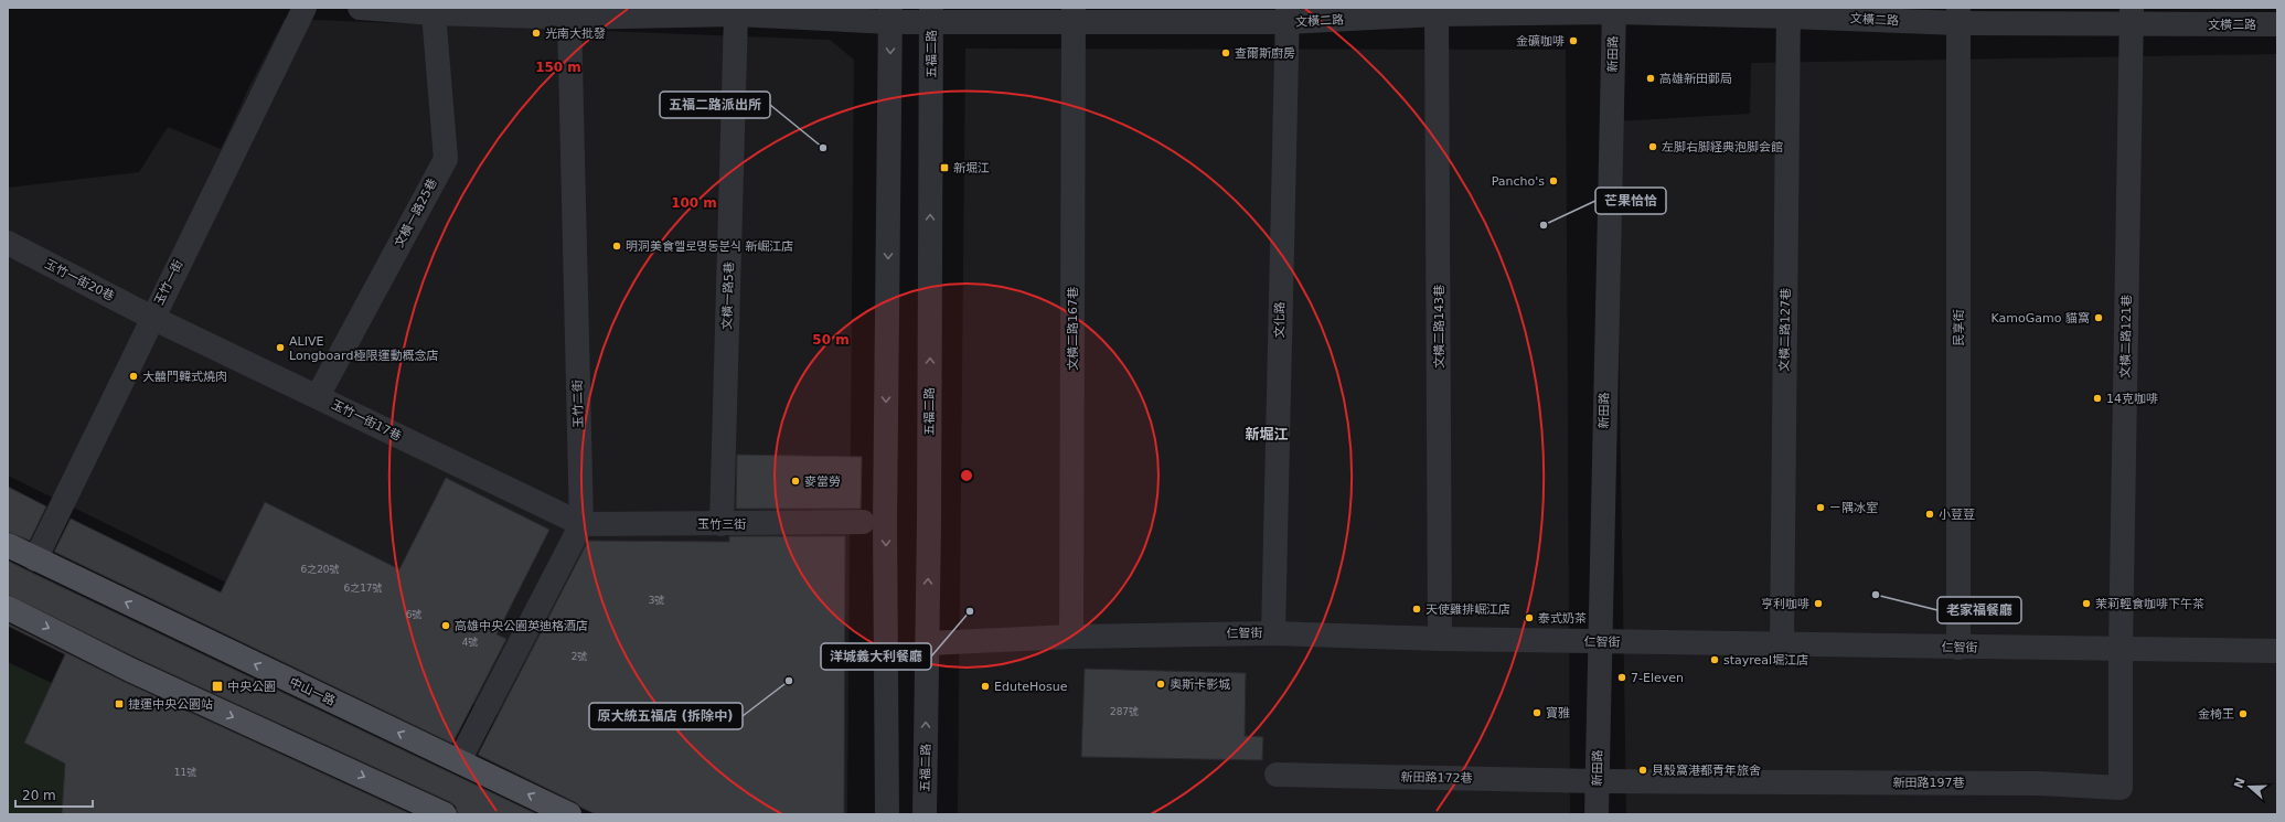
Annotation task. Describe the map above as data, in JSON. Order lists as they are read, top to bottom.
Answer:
{
  "streets": {
    "main road": ["中山一路"],
    "street": [
      "文橫二路",
      "五福二路",
      "新田路",
      "文橫一路25巷",
      "玉竹一街20巷",
      "玉竹一街",
      "文橫一路5巷",
      "文化路",
      "文橫二路143巷",
      "民享街",
      "文橫二路167巷",
      "文橫二路127巷",
      "文橫二路121巷",
      "玉竹二街",
      "玉竹一街17巷",
      "玉竹三街",
      "仁智街",
      "新田路172巷",
      "新田路197巷"
    ]
  },
  "crossings": [
    ["文橫二路", "五福二路"],
    ["文橫二路", "新田路"],
    ["文橫二路", "文橫一路25巷"],
    ["文橫二路", "文橫一路5巷"],
    ["文橫二路", "文化路"],
    ["文橫二路", "文橫二路143巷"],
    ["文橫二路", "民享街"],
    ["文橫二路", "文橫二路167巷"],
    ["文橫二路", "文橫二路127巷"],
    ["文橫二路", "文橫二路121巷"],
    ["文橫二路", "玉竹二街"],
    ["五福二路", "仁智街"],
    ["新田路", "仁智街"],
    ["新田路", "新田路172巷"],
    ["新田路", "新田路197巷"],
    ["文橫一路25巷", "玉竹一街17巷"],
    ["玉竹一街20巷", "玉竹一街"],
    ["玉竹一街20巷", "玉竹一街17巷"],
    ["玉竹一街", "玉竹一街17巷"],
    ["玉竹一街", "中山一路"],
    ["文橫一路5巷", "玉竹三街"],
    ["文化路", "仁智街"],
    ["文橫二路143巷", "仁智街"],
    ["民享街", "仁智街"],
    ["文橫二路167巷", "仁智街"],
    ["文橫二路127巷", "仁智街"],
    ["文橫二路121巷", "仁智街"],
    ["文橫二路121巷", "新田路197巷"],
    ["玉竹二街", "玉竹一街17巷"],
    ["玉竹二街", "玉竹三街"],
    ["玉竹二街", "中山一路"],
    ["玉竹一街17巷", "玉竹三街"],
    ["仁智街", "新田路197巷"],
    ["新田路172巷", "新田路197巷"]
  ],
  "districts": ["新堀江"],
  "places": {
    "other": [
      "光南大批發",
      "金礦咖啡",
      "查爾斯廚房",
      "高雄新田郵局",
      "左脚右脚経典泡脚会館",
      "五福二路派出所",
      "Pancho's",
      "芒果恰恰",
      "明洞美食헬로명동분식 新崛江店",
      "KamoGamo 貓窩",
      "ALIVE Longboard極限運動概念店",
      "大囍門韓式燒肉",
      "14克咖啡",
      "麥當勞",
      "ㄧ隅冰室",
      "小荳荳",
      "老家福餐廳",
      "亨利咖啡",
      "茉莉輕食咖啡下午茶",
      "天使雞排崛江店",
      "洋城義大利餐廳",
      "泰式奶茶",
      "高雄中央公園英迪格酒店",
      "stayreal堀江店",
      "7-Eleven",
      "原大統五福店 (拆除中)",
      "奧斯卡影城",
      "EduteHosue",
      "寶雅",
      "金椅王",
      "貝殼窩港都青年旅舍"
    ],
    "transit": ["新堀江", "中央公園", "捷運中央公園站"]
  },
  "house_numbers": [
    "6之20號",
    "6之17號",
    "3號",
    "6號",
    "4號",
    "2號",
    "287號",
    "11號"
  ],
  "scale_bar": "20 m",
  "north": "left",
  "rings": ["150 m", "100 m", "50 m"]
}
